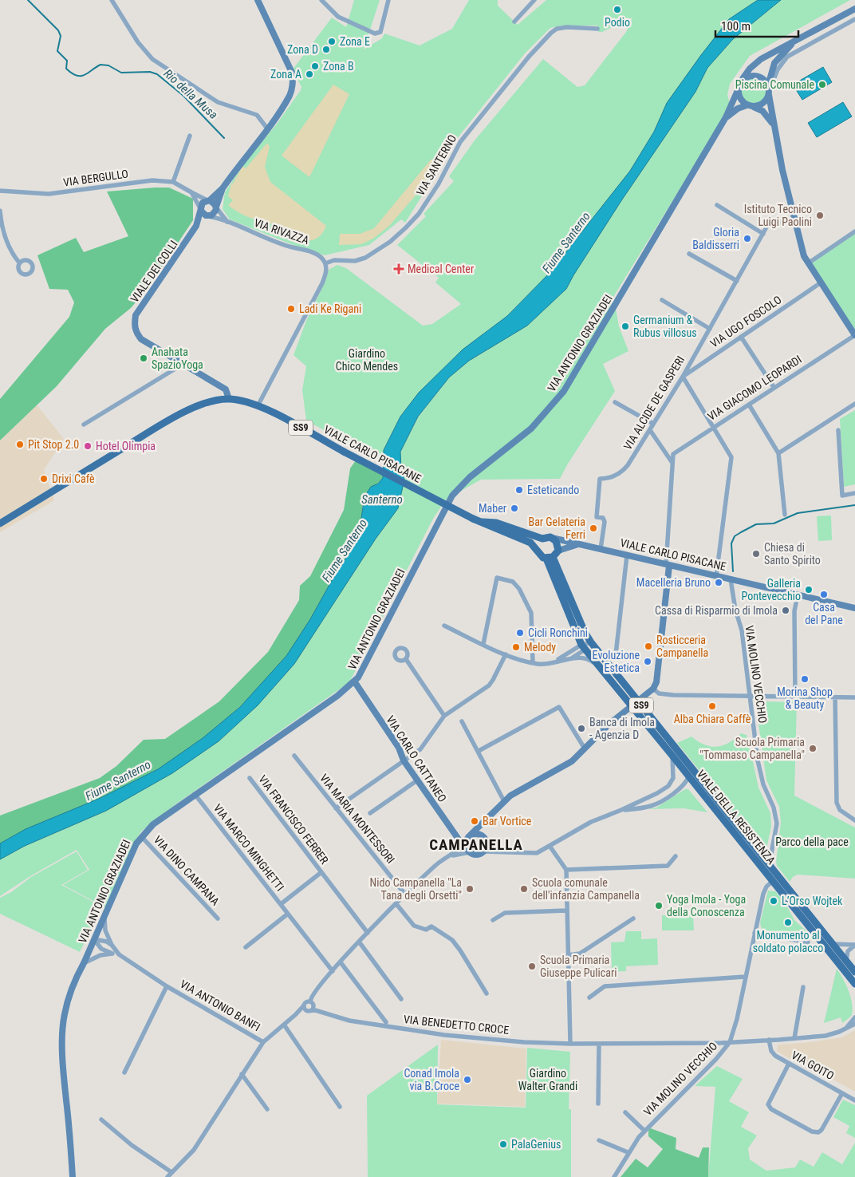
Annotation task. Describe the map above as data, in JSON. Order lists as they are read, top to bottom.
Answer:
{
  "streets": {
    "main road": ["SS9", "VIALE CARLO PISACANE", "VIALE DELLA RESISTENZA"],
    "street": [
      "VIA SANTERNO",
      "VIA BERGULLO",
      "VIA RIVAZZA",
      "VIALE DEI COLLI",
      "VIA UGO FOSCOLO",
      "VIA ANTONIO GRAZIADEI",
      "VIA GIACOMO LEOPARDI",
      "VIA ALCIDE DE GASPERI",
      "VIA MOLINO VECCHIO",
      "VIA CARLO CATTANEO",
      "VIA MARIA MONTESSORI",
      "VIA FRANCISCO FERRER",
      "VIA MARCO MINGHETTI",
      "VIA DINO CAMPANA",
      "VIA ANTONIO BANFI",
      "VIA BENEDETTO CROCE",
      "VIA GOITO"
    ]
  },
  "crossings": [
    ["VIA SANTERNO", "VIA RIVAZZA"],
    ["VIA BERGULLO", "VIA RIVAZZA"],
    ["VIA BERGULLO", "VIALE DEI COLLI"],
    ["VIA RIVAZZA", "VIALE DEI COLLI"],
    ["VIALE DEI COLLI", "VIALE CARLO PISACANE"],
    ["VIA UGO FOSCOLO", "VIA ALCIDE DE GASPERI"],
    ["VIA ANTONIO GRAZIADEI", "VIA CARLO CATTANEO"],
    ["VIA ANTONIO GRAZIADEI", "VIA MARCO MINGHETTI"],
    ["VIA ANTONIO GRAZIADEI", "VIA DINO CAMPANA"],
    ["VIA ANTONIO GRAZIADEI", "VIA ANTONIO BANFI"],
    ["VIA GIACOMO LEOPARDI", "VIALE CARLO PISACANE"],
    ["VIA ALCIDE DE GASPERI", "VIALE CARLO PISACANE"],
    ["VIALE CARLO PISACANE", "VIA MOLINO VECCHIO"],
    ["VIALE CARLO PISACANE", "VIALE DELLA RESISTENZA"],
    ["VIA MOLINO VECCHIO", "VIALE DELLA RESISTENZA"],
    ["VIA MOLINO VECCHIO", "VIA BENEDETTO CROCE"],
    ["VIA FRANCISCO FERRER", "VIA MARCO MINGHETTI"],
    ["VIA BENEDETTO CROCE", "VIA GOITO"]
  ],
  "districts": ["CAMPANELLA"],
  "water": ["Rio della Musa", "Fiume Santerno", "Santerno"],
  "parks": ["Giardino Chico Mendes", "Parco della pace", "Giardino Walter Grandi"],
  "places": {
    "other": [
      "Podio",
      "Zona E",
      "Zona D",
      "Zona B",
      "Zona A",
      "Piscina Comunale",
      "Istituto Tecnico Luigi Paolini",
      "Gloria Baldisserri",
      "Ladi Ke Rigani",
      "Germanium & Rubus villosus",
      "Anahata SpazioYoga",
      "Pit Stop 2.0",
      "Hotel Olimpia",
      "Drixi Cafè",
      "Esteticando",
      "Maber",
      "Bar Gelateria Ferri",
      "Chiesa di Santo Spirito",
      "Macelleria Bruno",
      "Galleria Pontevecchio",
      "Casa del Pane",
      "Cassa di Risparmio di Imola",
      "Cicli Ronchini",
      "Rosticceria Campanella",
      "Melody",
      "Evoluzione Estetica",
      "Morina Shop & Beauty",
      "Alba Chiara Caffè",
      "Banca di Imola - Agenzia D",
      "Scuola Primaria \"Tommaso Campanella\"",
      "Bar Vortice",
      "Nido Campanella \"La Tana degli Orsetti\"",
      "Scuola comunale dell'infanzia Campanella",
      "L’Orso Wojtek",
      "Yoga Imola - Yoga della Conoscenza",
      "Monumento al soldato polacco",
      "Scuola Primaria Giuseppe Pulicari",
      "Conad Imola via B.Croce",
      "PalaGenius"
    ],
    "health": ["Medical Center"]
  },
  "scale_bar": "100 m"
}
